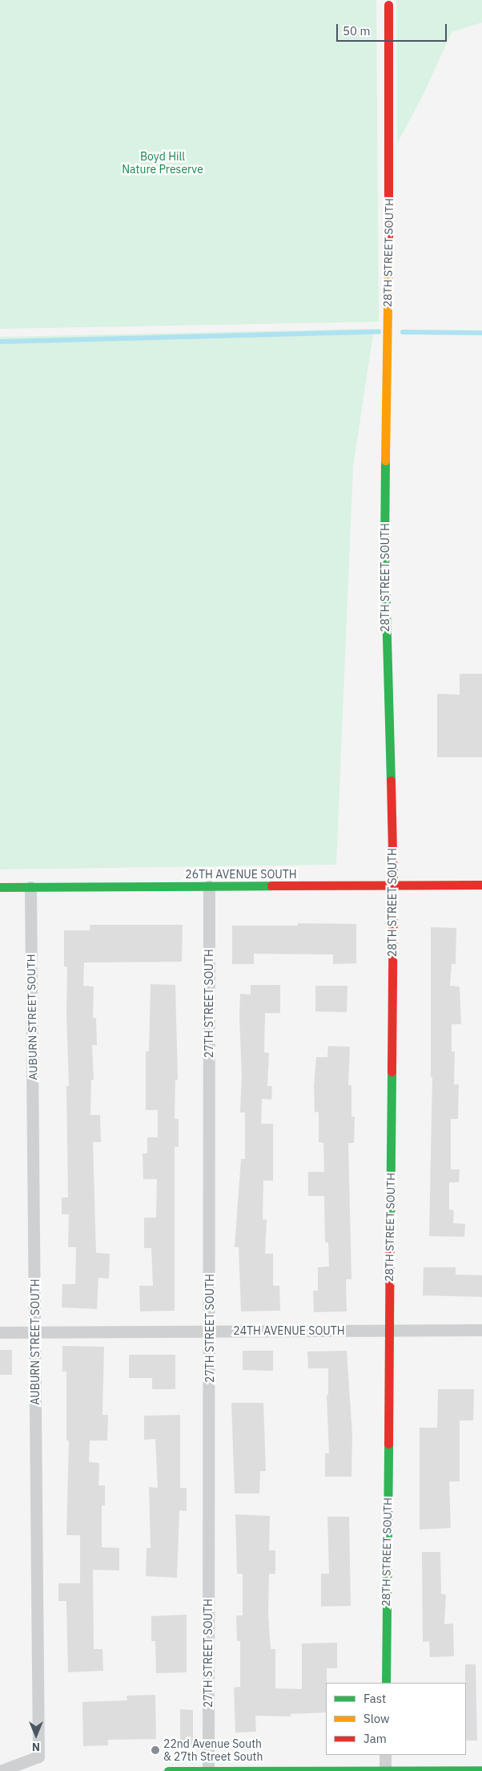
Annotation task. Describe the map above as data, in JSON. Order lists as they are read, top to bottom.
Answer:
{
  "streets": {
    "street": [
      "28TH STREET SOUTH",
      "26TH AVENUE SOUTH",
      "27TH STREET SOUTH",
      "AUBURN STREET SOUTH",
      "24TH AVENUE SOUTH"
    ]
  },
  "crossings": [
    ["28TH STREET SOUTH", "26TH AVENUE SOUTH"],
    ["28TH STREET SOUTH", "24TH AVENUE SOUTH"],
    ["26TH AVENUE SOUTH", "27TH STREET SOUTH"],
    ["26TH AVENUE SOUTH", "AUBURN STREET SOUTH"],
    ["27TH STREET SOUTH", "24TH AVENUE SOUTH"],
    ["AUBURN STREET SOUTH", "24TH AVENUE SOUTH"]
  ],
  "parks": ["Boyd Hill Nature Preserve"],
  "places": ["22nd Avenue South & 27th Street South"],
  "legend": ["Fast", "Slow", "Jam"],
  "scale_bar": "50 m",
  "north": "bottom"
}
